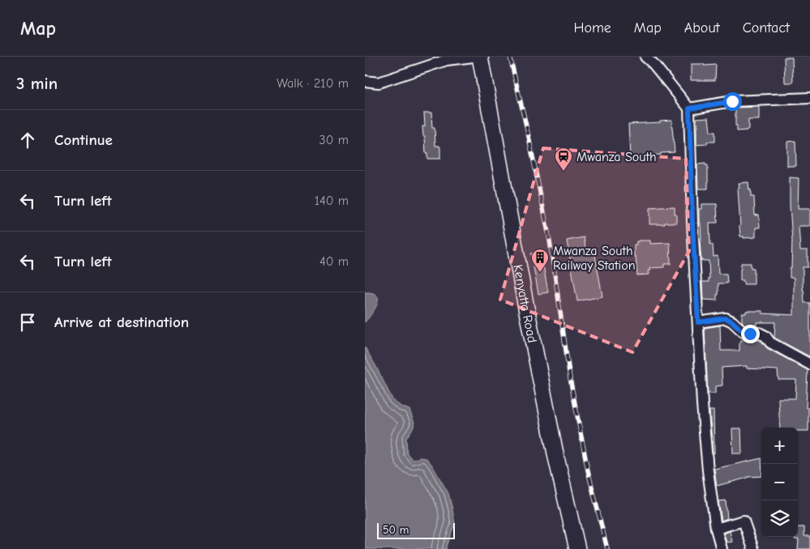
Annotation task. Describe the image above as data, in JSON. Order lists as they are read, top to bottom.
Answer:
{
  "streets": {
    "highway": ["Kenyatta Road"]
  },
  "places": {
    "station": ["Mwanza South"],
    "building": ["Mwanza South Railway Station"]
  },
  "scale_bar": "50 m",
  "page": {
    "header": "Map",
    "nav": [
      "Home",
      "Map",
      "About",
      "Contact"
    ],
    "heading": ["3 min", "Walk · 210 m"],
    "list": [
      ["Continue", "30 m"],
      ["Turn left", "140 m"],
      ["Turn left", "40 m"],
      "Arrive at destination"
    ],
    "map_buttons": ["+", "−"],
    "scale": "50 m"
  }
}
